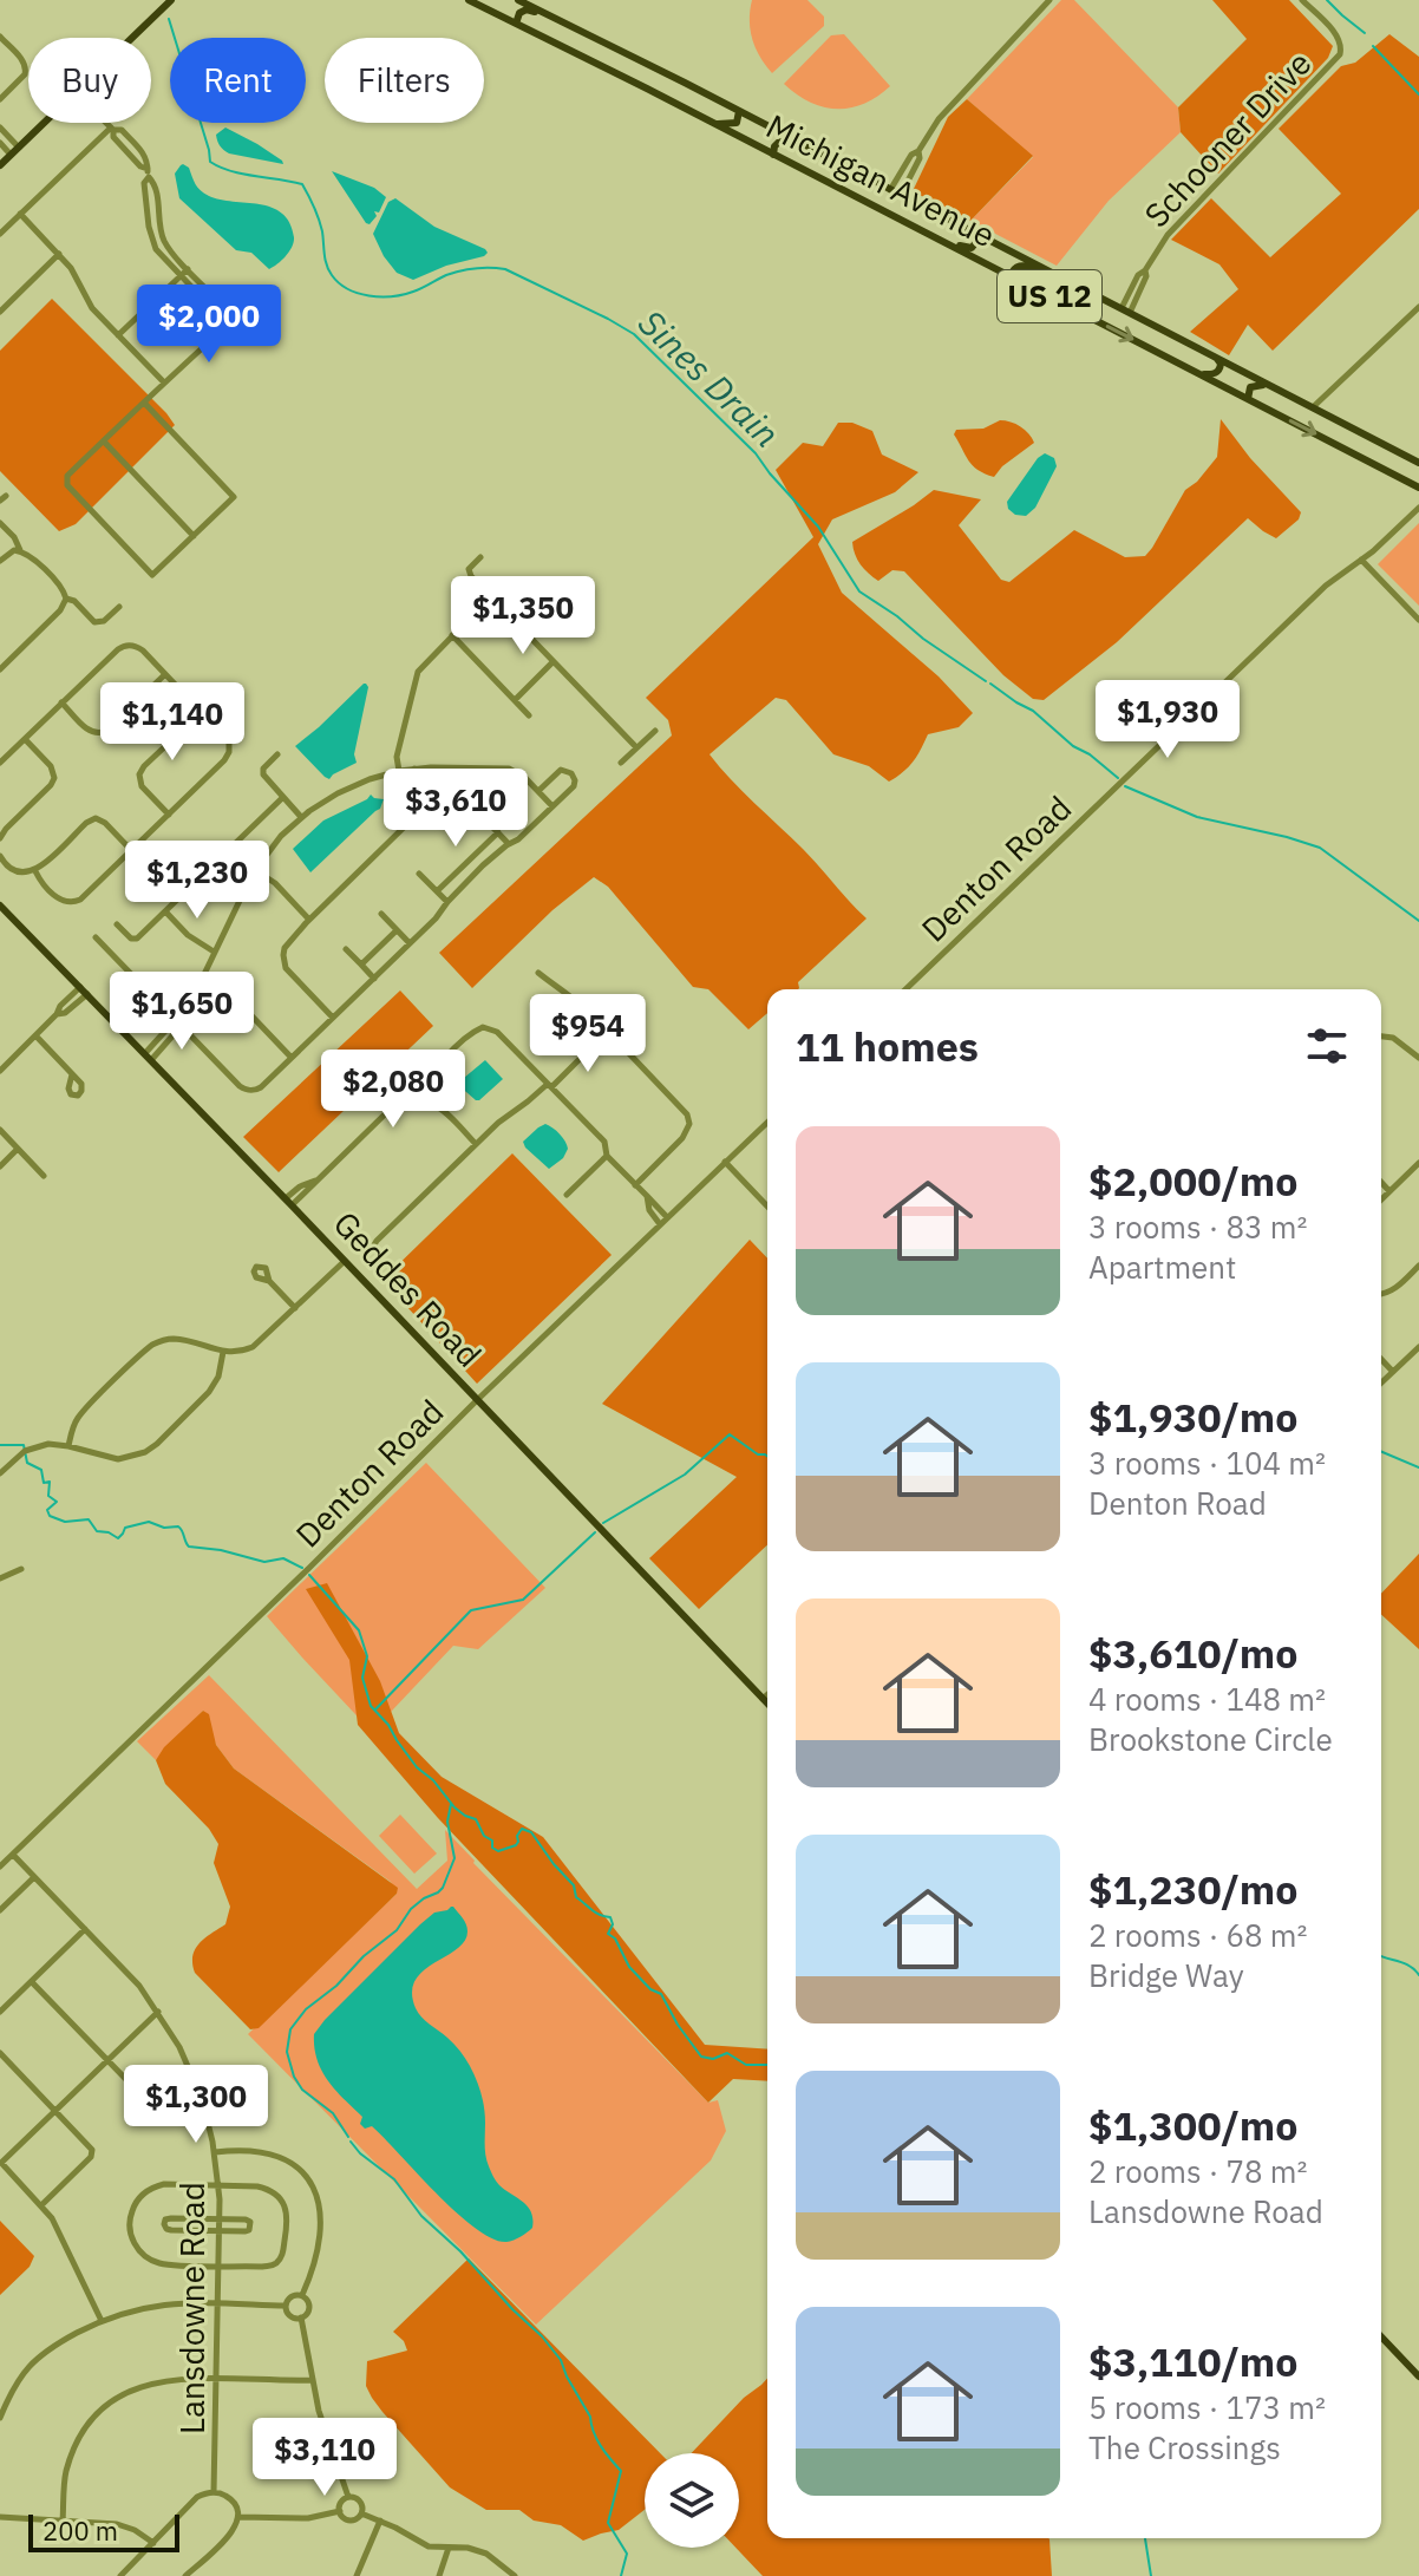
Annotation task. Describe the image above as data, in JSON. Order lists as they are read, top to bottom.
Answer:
{
  "streets": {
    "main road": ["Michigan Avenue", "US 12", "Geddes Road"],
    "street": ["Schooner Drive", "Denton Road", "Lansdowne Road"]
  },
  "crossings": [
    ["Schooner Drive", "Michigan Avenue"],
    ["Denton Road", "Geddes Road"],
    ["Denton Road", "Lansdowne Road"]
  ],
  "water": ["Sines Drain"],
  "scale_bar": "200 m",
  "page": {
    "chip": ["Buy", "Rent", "Filters"],
    "price": [
      "$2,000",
      "$1,350",
      "$1,930",
      "$1,140",
      "$3,610",
      "$1,230",
      "$1,650",
      "$954",
      "$2,080",
      "$1,300",
      "$3,110"
    ],
    "heading": "11 homes",
    "list": [
      {
        "name": "$2,000/mo",
        "note": "3 rooms · 83 m² · Apartment"
      },
      {
        "name": "$1,930/mo",
        "note": "3 rooms · 104 m² · Denton Road"
      },
      {
        "name": "$3,610/mo",
        "note": "4 rooms · 148 m² · Brookstone Circle"
      },
      {
        "name": "$1,230/mo",
        "note": "2 rooms · 68 m² · Bridge Way"
      },
      {
        "name": "$1,300/mo",
        "note": "2 rooms · 78 m² · Lansdowne Road"
      },
      {
        "name": "$3,110/mo",
        "note": "5 rooms · 173 m² · The Crossings"
      }
    ],
    "scale": "200 m"
  }
}
